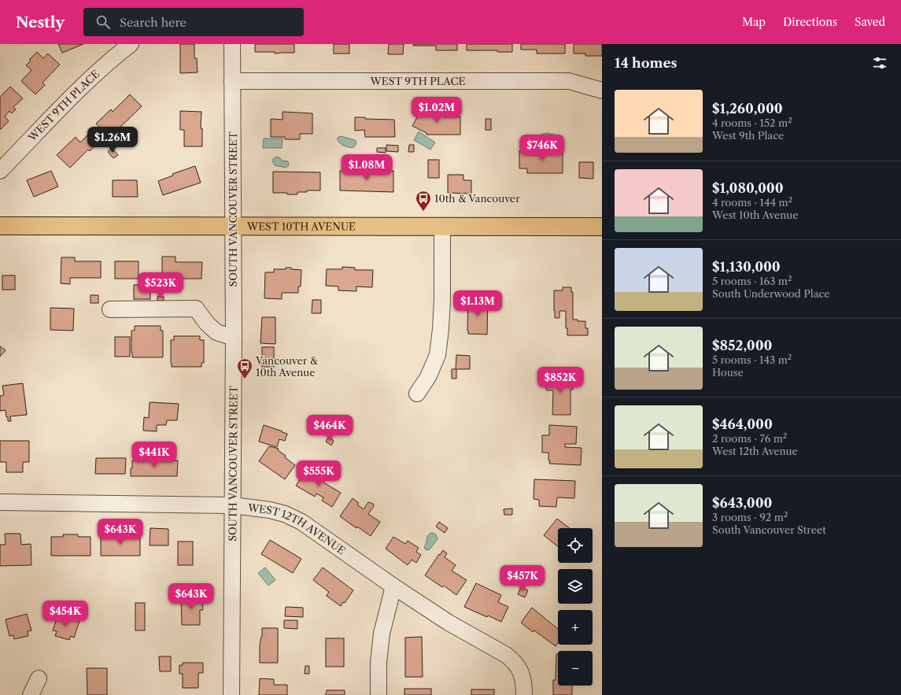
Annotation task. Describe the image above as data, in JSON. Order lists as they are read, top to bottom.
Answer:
{
  "streets": {
    "main road": ["WEST 10TH AVENUE"],
    "street": ["WEST 9TH PLACE", "SOUTH VANCOUVER STREET", "WEST 12TH AVENUE"]
  },
  "crossings": [
    ["WEST 9TH PLACE", "SOUTH VANCOUVER STREET"],
    ["SOUTH VANCOUVER STREET", "WEST 10TH AVENUE"],
    ["SOUTH VANCOUVER STREET", "WEST 12TH AVENUE"]
  ],
  "places": {
    "bus stop": ["10th & Vancouver", "Vancouver & 10th Avenue"]
  },
  "page": {
    "header": "Nestly",
    "search": "Search here",
    "nav": ["Map", "Directions", "Saved"],
    "heading": "14 homes",
    "list": [
      {
        "name": "$1,260,000",
        "note": "4 rooms · 152 m² · West 9th Place"
      },
      {
        "name": "$1,080,000",
        "note": "4 rooms · 144 m² · West 10th Avenue"
      },
      {
        "name": "$1,130,000",
        "note": "5 rooms · 163 m² · South Underwood Place"
      },
      {
        "name": "$852,000",
        "note": "5 rooms · 143 m² · House"
      },
      {
        "name": "$464,000",
        "note": "2 rooms · 76 m² · West 12th Avenue"
      },
      {
        "name": "$643,000",
        "note": "3 rooms · 92 m² · South Vancouver Street"
      }
    ],
    "price": [
      "$1.02M",
      "$1.26M",
      "$746K",
      "$1.08M",
      "$523K",
      "$1.13M",
      "$852K",
      "$464K",
      "$441K",
      "$555K",
      "$643K",
      "$457K",
      "$643K",
      "$454K"
    ],
    "map_buttons": ["+", "−"]
  }
}
